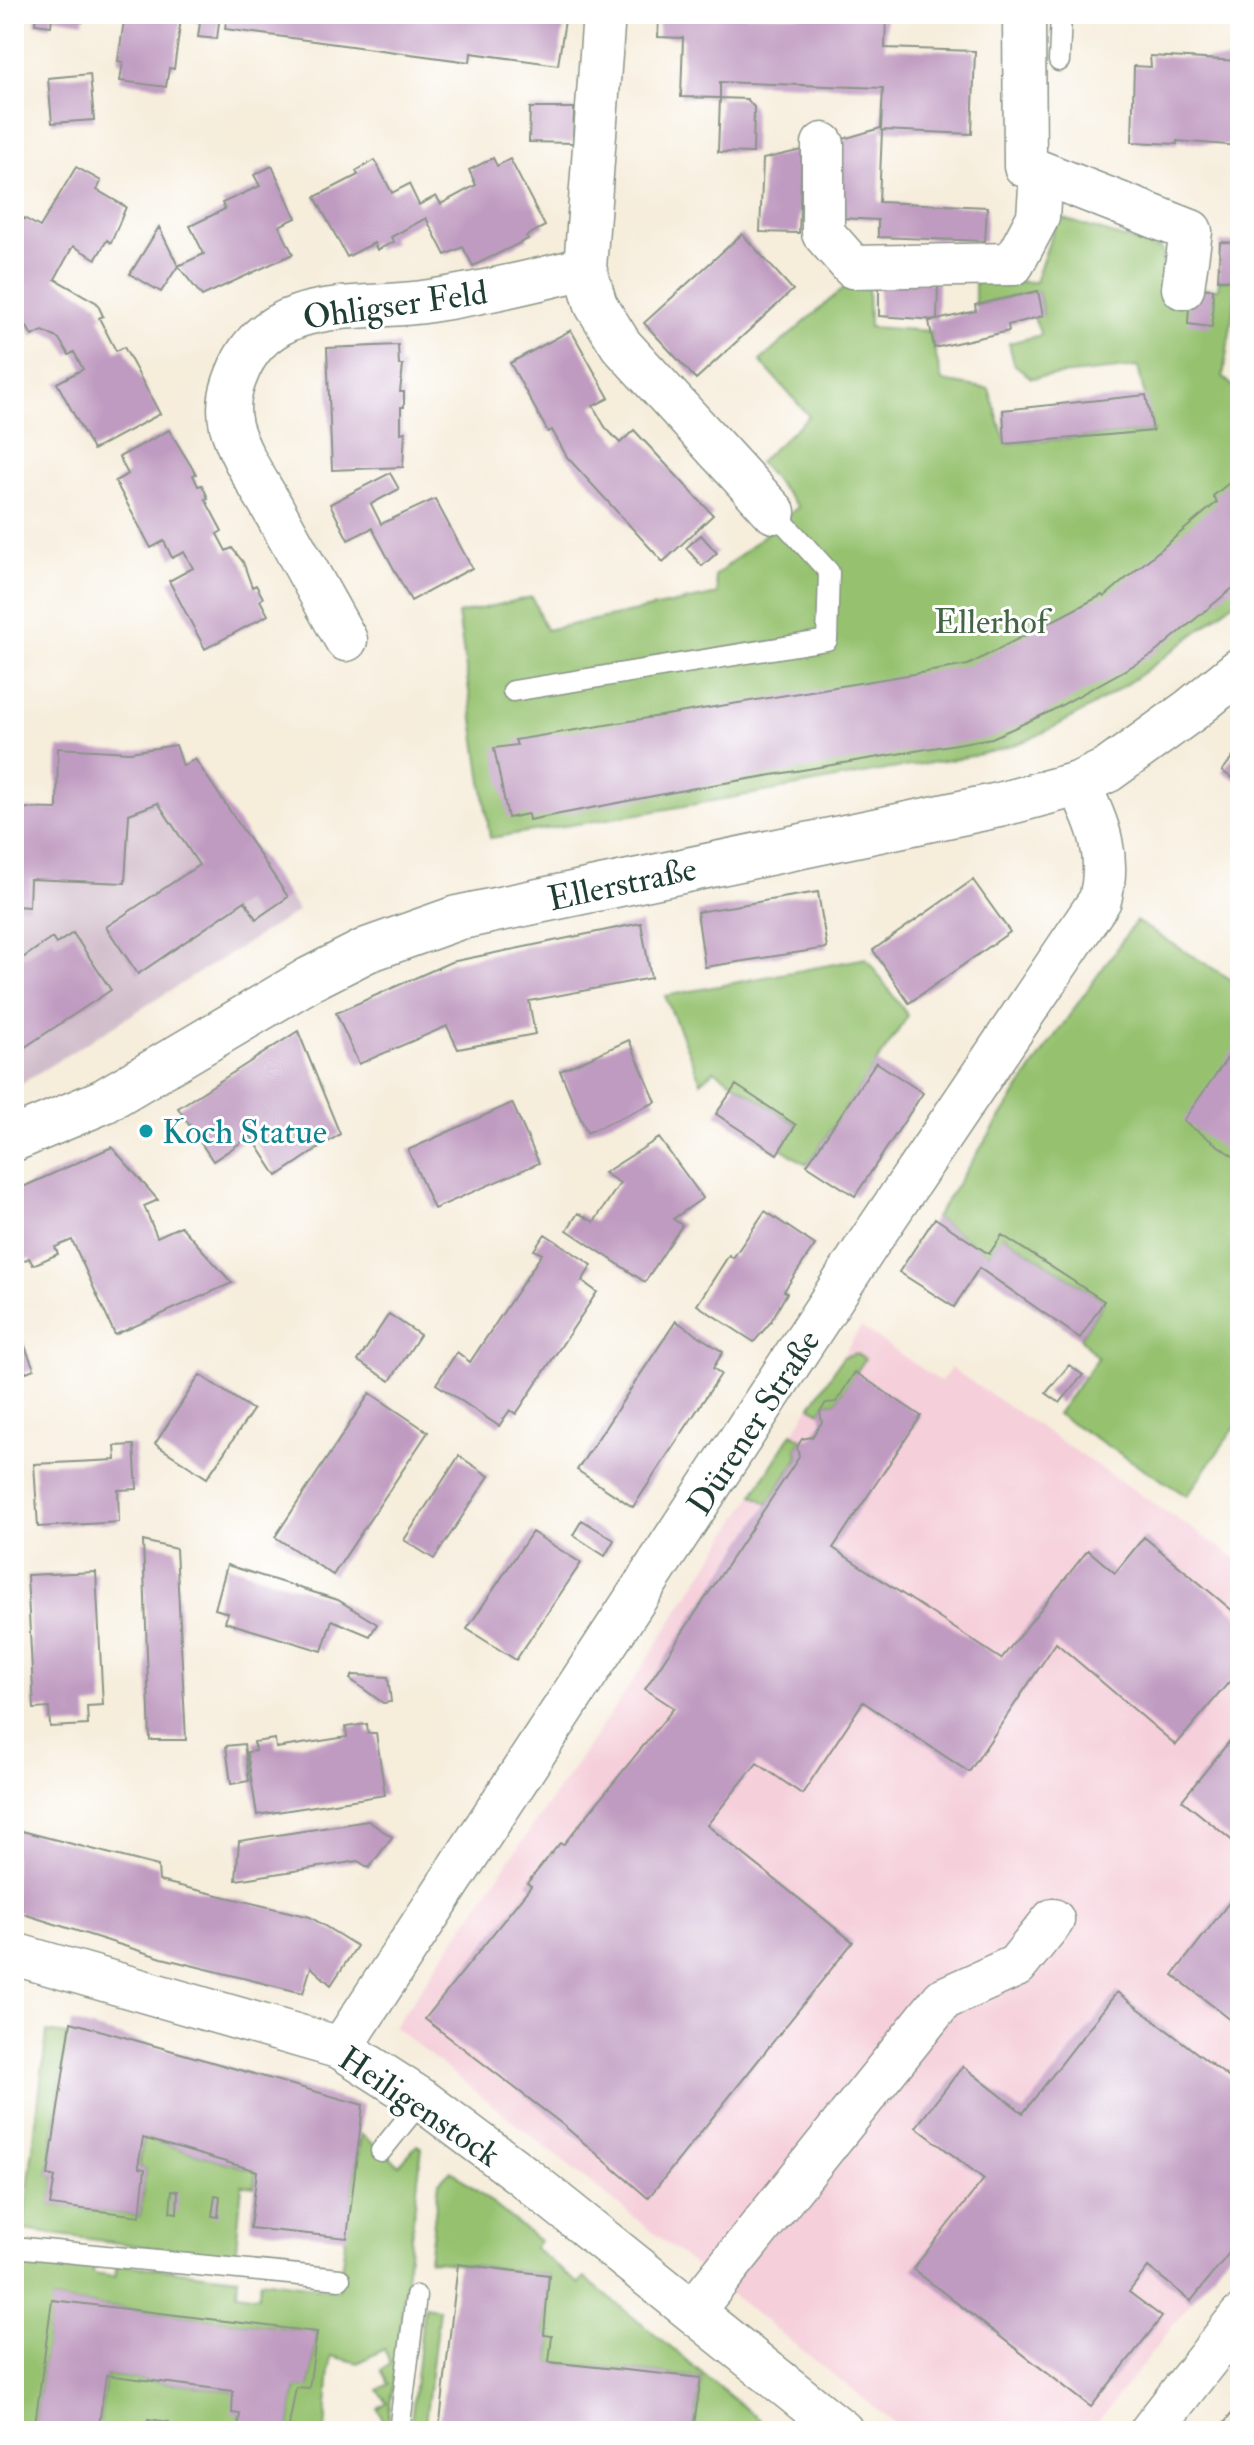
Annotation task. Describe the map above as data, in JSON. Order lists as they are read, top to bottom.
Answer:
{
  "streets": {
    "main road": ["Ellerstraße"],
    "street": ["Ohligser Feld", "Dürener Straße", "Heiligenstock"]
  },
  "crossings": [
    ["Ellerstraße", "Dürener Straße"],
    ["Dürener Straße", "Heiligenstock"]
  ],
  "parks": ["Ellerhof"],
  "places": ["Koch Statue"]
}
